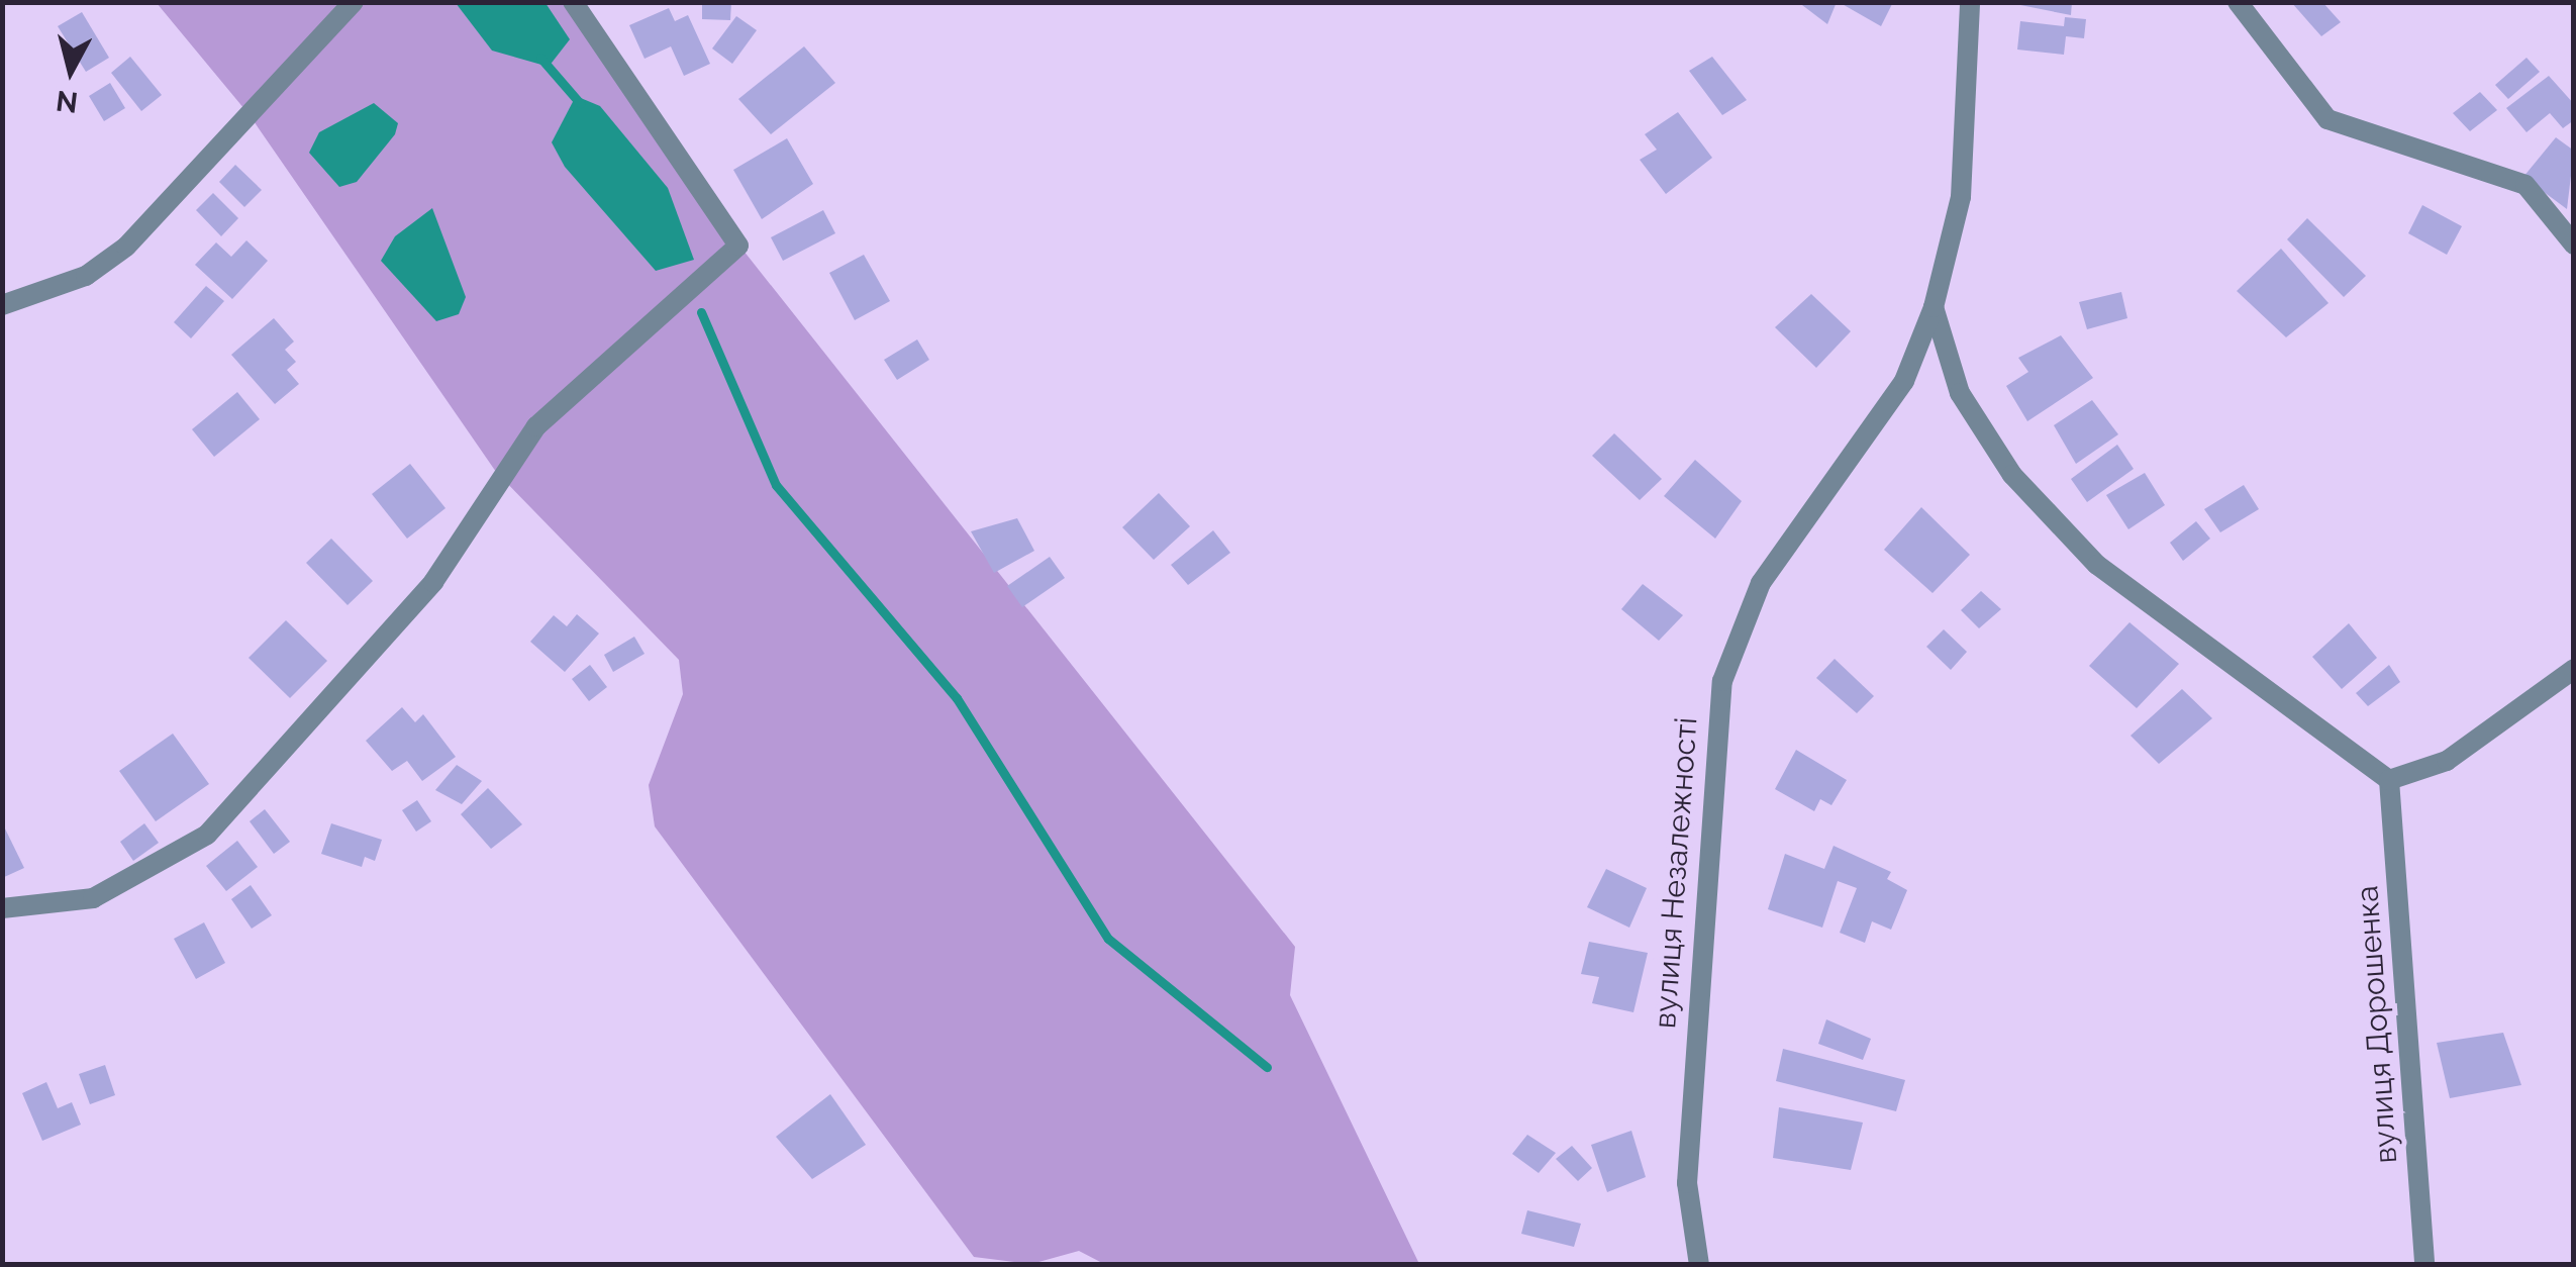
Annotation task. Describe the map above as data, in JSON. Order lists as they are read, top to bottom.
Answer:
{
  "streets": {
    "street": ["вулиця Незалежності", "вулиця Дорошенка"]
  },
  "north": "bottom"
}
